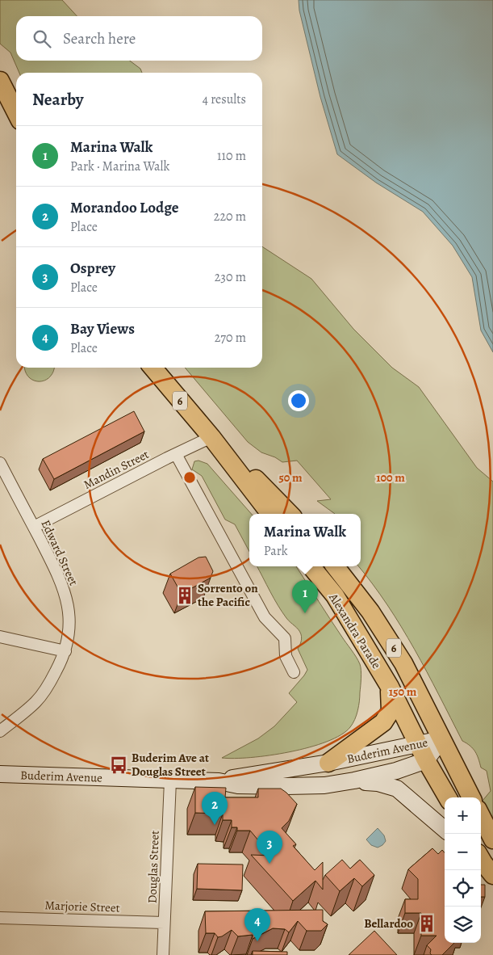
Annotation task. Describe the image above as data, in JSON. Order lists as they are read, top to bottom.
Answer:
{
  "streets": {
    "main road": ["6", "Alexandra Parade", "Buderim Avenue"],
    "street": [
      "Mandin Street",
      "Edward Street",
      "Douglas Street",
      "Marjorie Street"
    ]
  },
  "crossings": [
    ["6", "Mandin Street"],
    ["6", "Alexandra Parade"],
    ["6", "Buderim Avenue"],
    ["Mandin Street", "Edward Street"],
    ["Alexandra Parade", "Buderim Avenue"],
    ["Buderim Avenue", "Douglas Street"],
    ["Douglas Street", "Marjorie Street"]
  ],
  "places": {
    "building": ["Sorrento on the Pacific", "Bellardoo"],
    "bus stop": ["Buderim Ave at Douglas Street"]
  },
  "page": {
    "search": "Search here",
    "heading": ["Nearby", "4 results"],
    "list": [
      {
        "mark": "1",
        "name": "Marina Walk",
        "note": "Park · Marina Walk",
        "value": "110 m"
      },
      {
        "mark": "2",
        "name": "Morandoo Lodge",
        "note": "Place",
        "value": "220 m"
      },
      {
        "mark": "3",
        "name": "Osprey",
        "note": "Place",
        "value": "230 m"
      },
      {
        "mark": "4",
        "name": "Bay Views",
        "note": "Place",
        "value": "270 m"
      }
    ],
    "popup": ["Marina Walk", "Park"],
    "pins": [
      "1",
      "2",
      "3",
      "4"
    ],
    "map_buttons": ["+", "−"]
  },
  "rings": ["50 m", "100 m", "150 m"]
}
